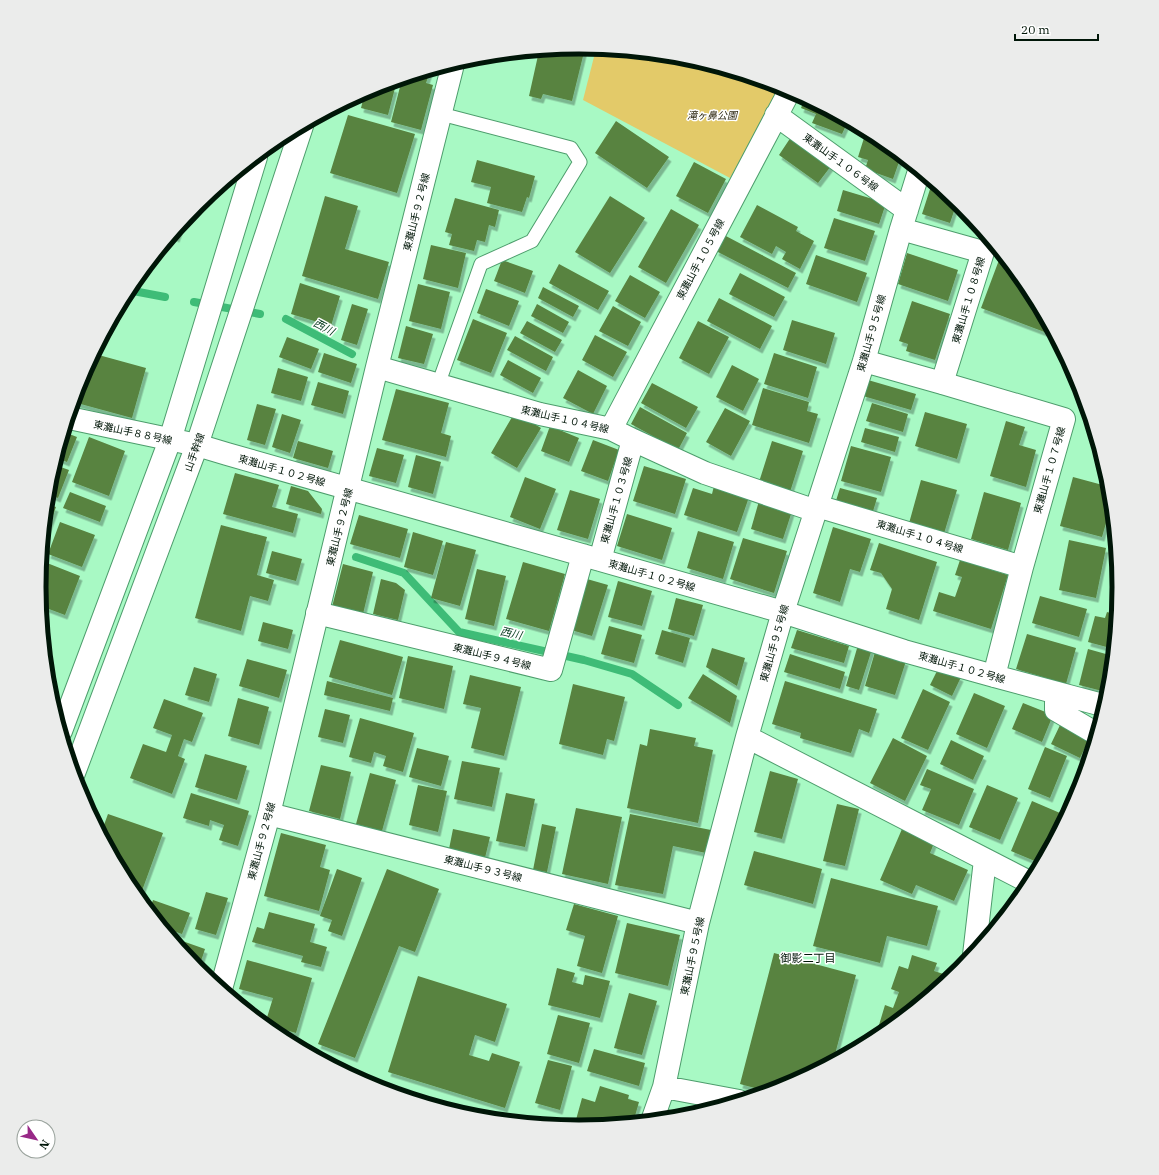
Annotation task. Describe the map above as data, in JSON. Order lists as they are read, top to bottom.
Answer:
{
  "streets": {
    "street": [
      "東灘山手１０６号線",
      "東灘山手９２号線",
      "東灘山手１０５号線",
      "東灘山手１０８号線",
      "東灘山手９５号線",
      "東灘山手１０４号線",
      "東灘山手８８号線",
      "山手幹線",
      "東灘山手１０２号線",
      "東灘山手１０７号線",
      "東灘山手１０３号線",
      "東灘山手９４号線",
      "東灘山手９３号線"
    ]
  },
  "crossings": [
    ["東灘山手１０６号線", "東灘山手１０５号線"],
    ["東灘山手１０６号線", "東灘山手１０８号線"],
    ["東灘山手１０６号線", "東灘山手９５号線"],
    ["東灘山手９２号線", "東灘山手１０４号線"],
    ["東灘山手９２号線", "東灘山手１０２号線"],
    ["東灘山手９２号線", "東灘山手９４号線"],
    ["東灘山手９２号線", "東灘山手９３号線"],
    ["東灘山手１０５号線", "東灘山手１０４号線"],
    ["東灘山手１０８号線", "東灘山手９５号線"],
    ["東灘山手１０８号線", "東灘山手１０７号線"],
    ["東灘山手９５号線", "東灘山手１０４号線"],
    ["東灘山手９５号線", "東灘山手１０２号線"],
    ["東灘山手９５号線", "東灘山手１０７号線"],
    ["東灘山手９５号線", "東灘山手９３号線"],
    ["東灘山手１０４号線", "東灘山手１０７号線"],
    ["東灘山手１０４号線", "東灘山手１０３号線"],
    ["東灘山手８８号線", "山手幹線"],
    ["東灘山手８８号線", "東灘山手１０２号線"],
    ["山手幹線", "東灘山手１０２号線"],
    ["東灘山手１０２号線", "東灘山手１０７号線"],
    ["東灘山手１０２号線", "東灘山手１０３号線"],
    ["東灘山手１０２号線", "東灘山手９４号線"],
    ["東灘山手１０３号線", "東灘山手９４号線"]
  ],
  "districts": ["御影二丁目"],
  "water": ["西川"],
  "parks": ["滝ヶ鼻公園"],
  "scale_bar": "20 m",
  "north": "bottom right"
}
